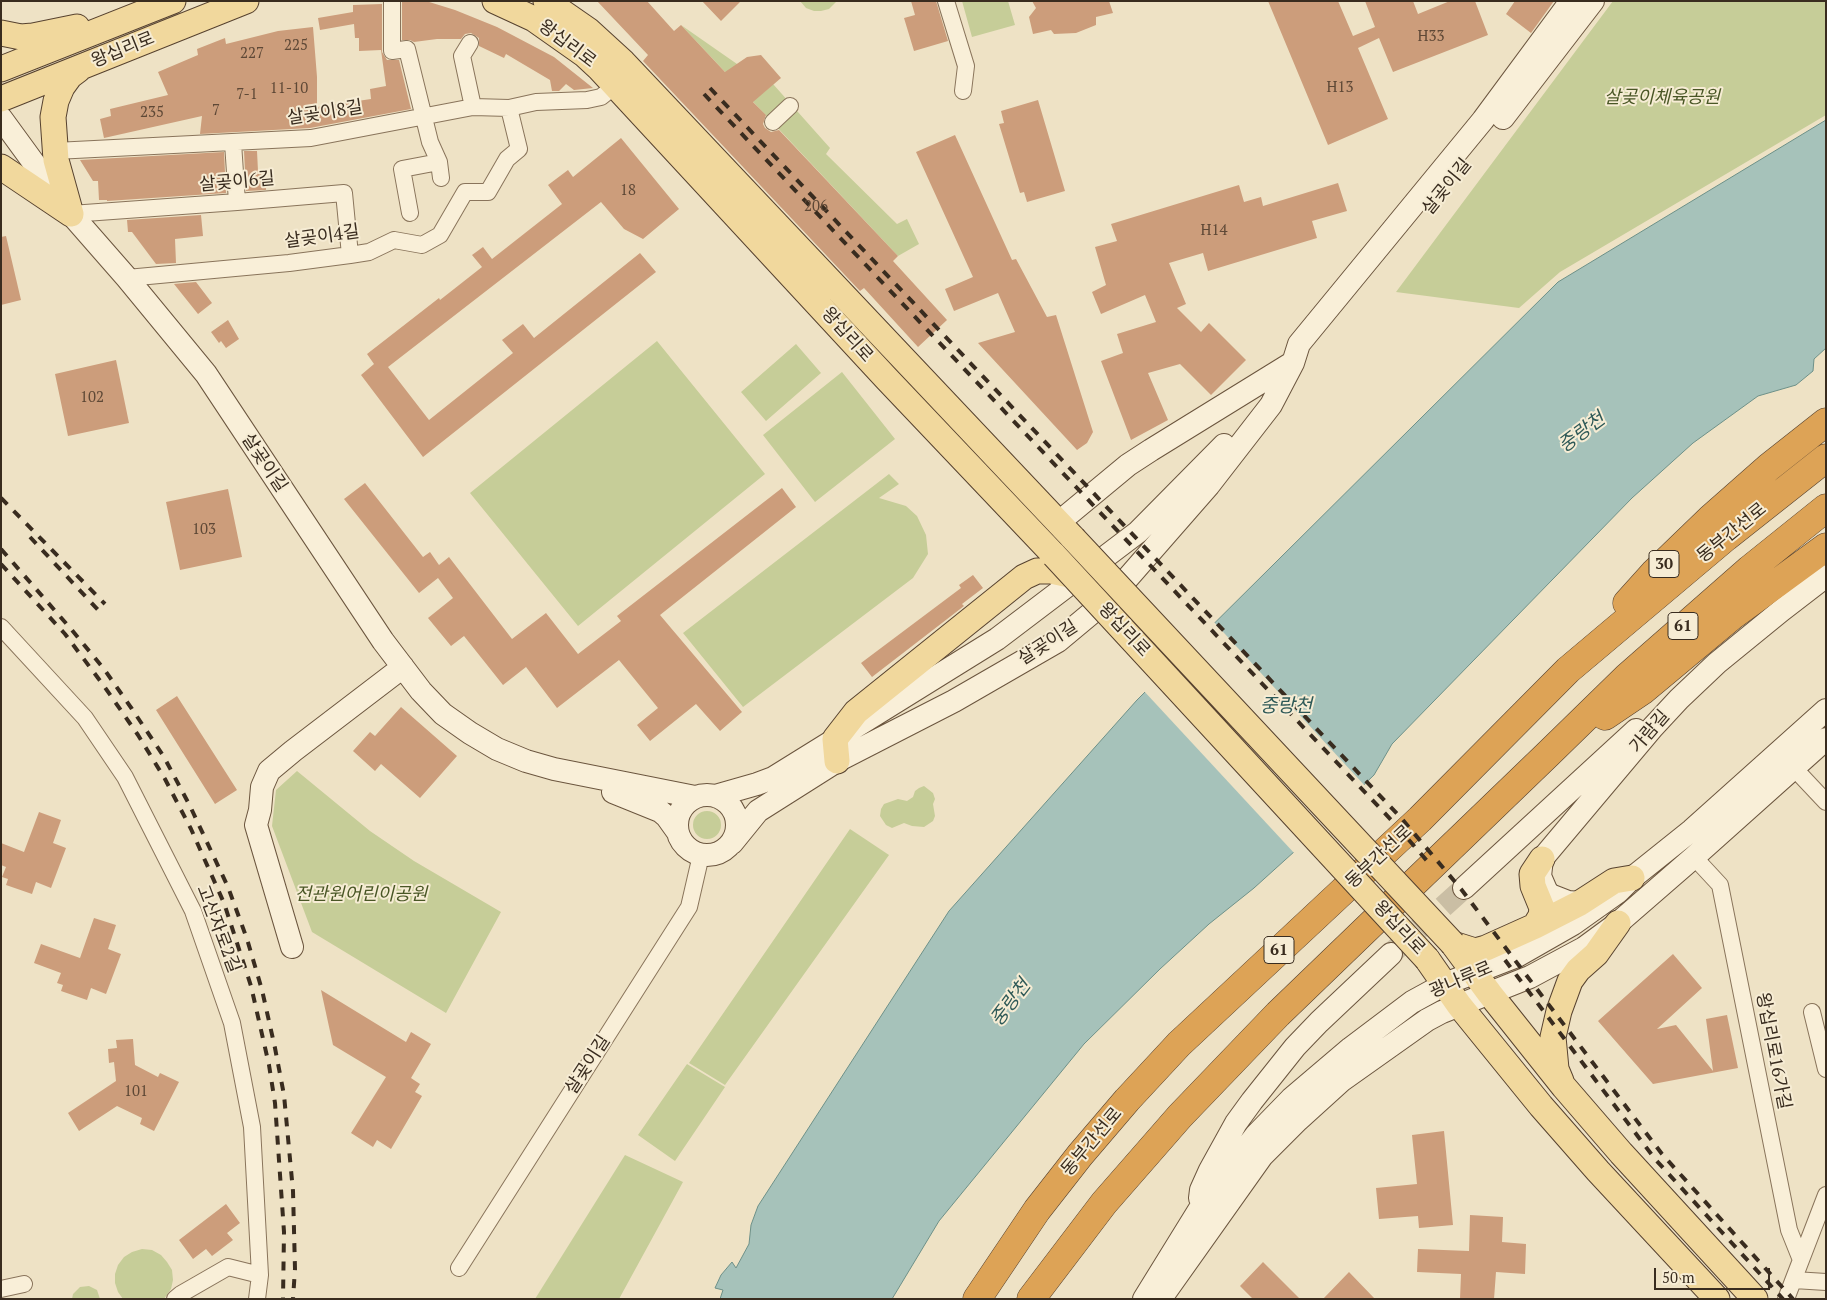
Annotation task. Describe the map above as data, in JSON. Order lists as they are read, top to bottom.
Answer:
{
  "streets": {
    "highway": ["동부간선로", "30", "61"],
    "main road": [
      "왕십리로",
      "살곶이길",
      "가람길",
      "광나루로"
    ],
    "street": [
      "살곶이8길",
      "살곶이6길",
      "살곶이4길",
      "고산자로2길",
      "왕십리로16가길"
    ]
  },
  "crossings": [
    ["왕십리로", "살곶이8길"],
    ["왕십리로", "광나루로"],
    ["살곶이8길", "살곶이4길"],
    ["살곶이6길", "살곶이길"],
    ["살곶이6길", "살곶이4길"],
    ["살곶이길", "살곶이4길"],
    ["동부간선로", "30"],
    ["광나루로", "왕십리로16가길"]
  ],
  "water": ["중랑천"],
  "parks": ["살곶이체육공원", "전관원어린이공원"],
  "house_numbers": [
    "H33",
    "225",
    "227",
    "H13",
    "11-10",
    "7-1",
    "7",
    "235",
    "18",
    "206",
    "H14",
    "102",
    "103",
    "101"
  ],
  "scale_bar": "50 m"
}
